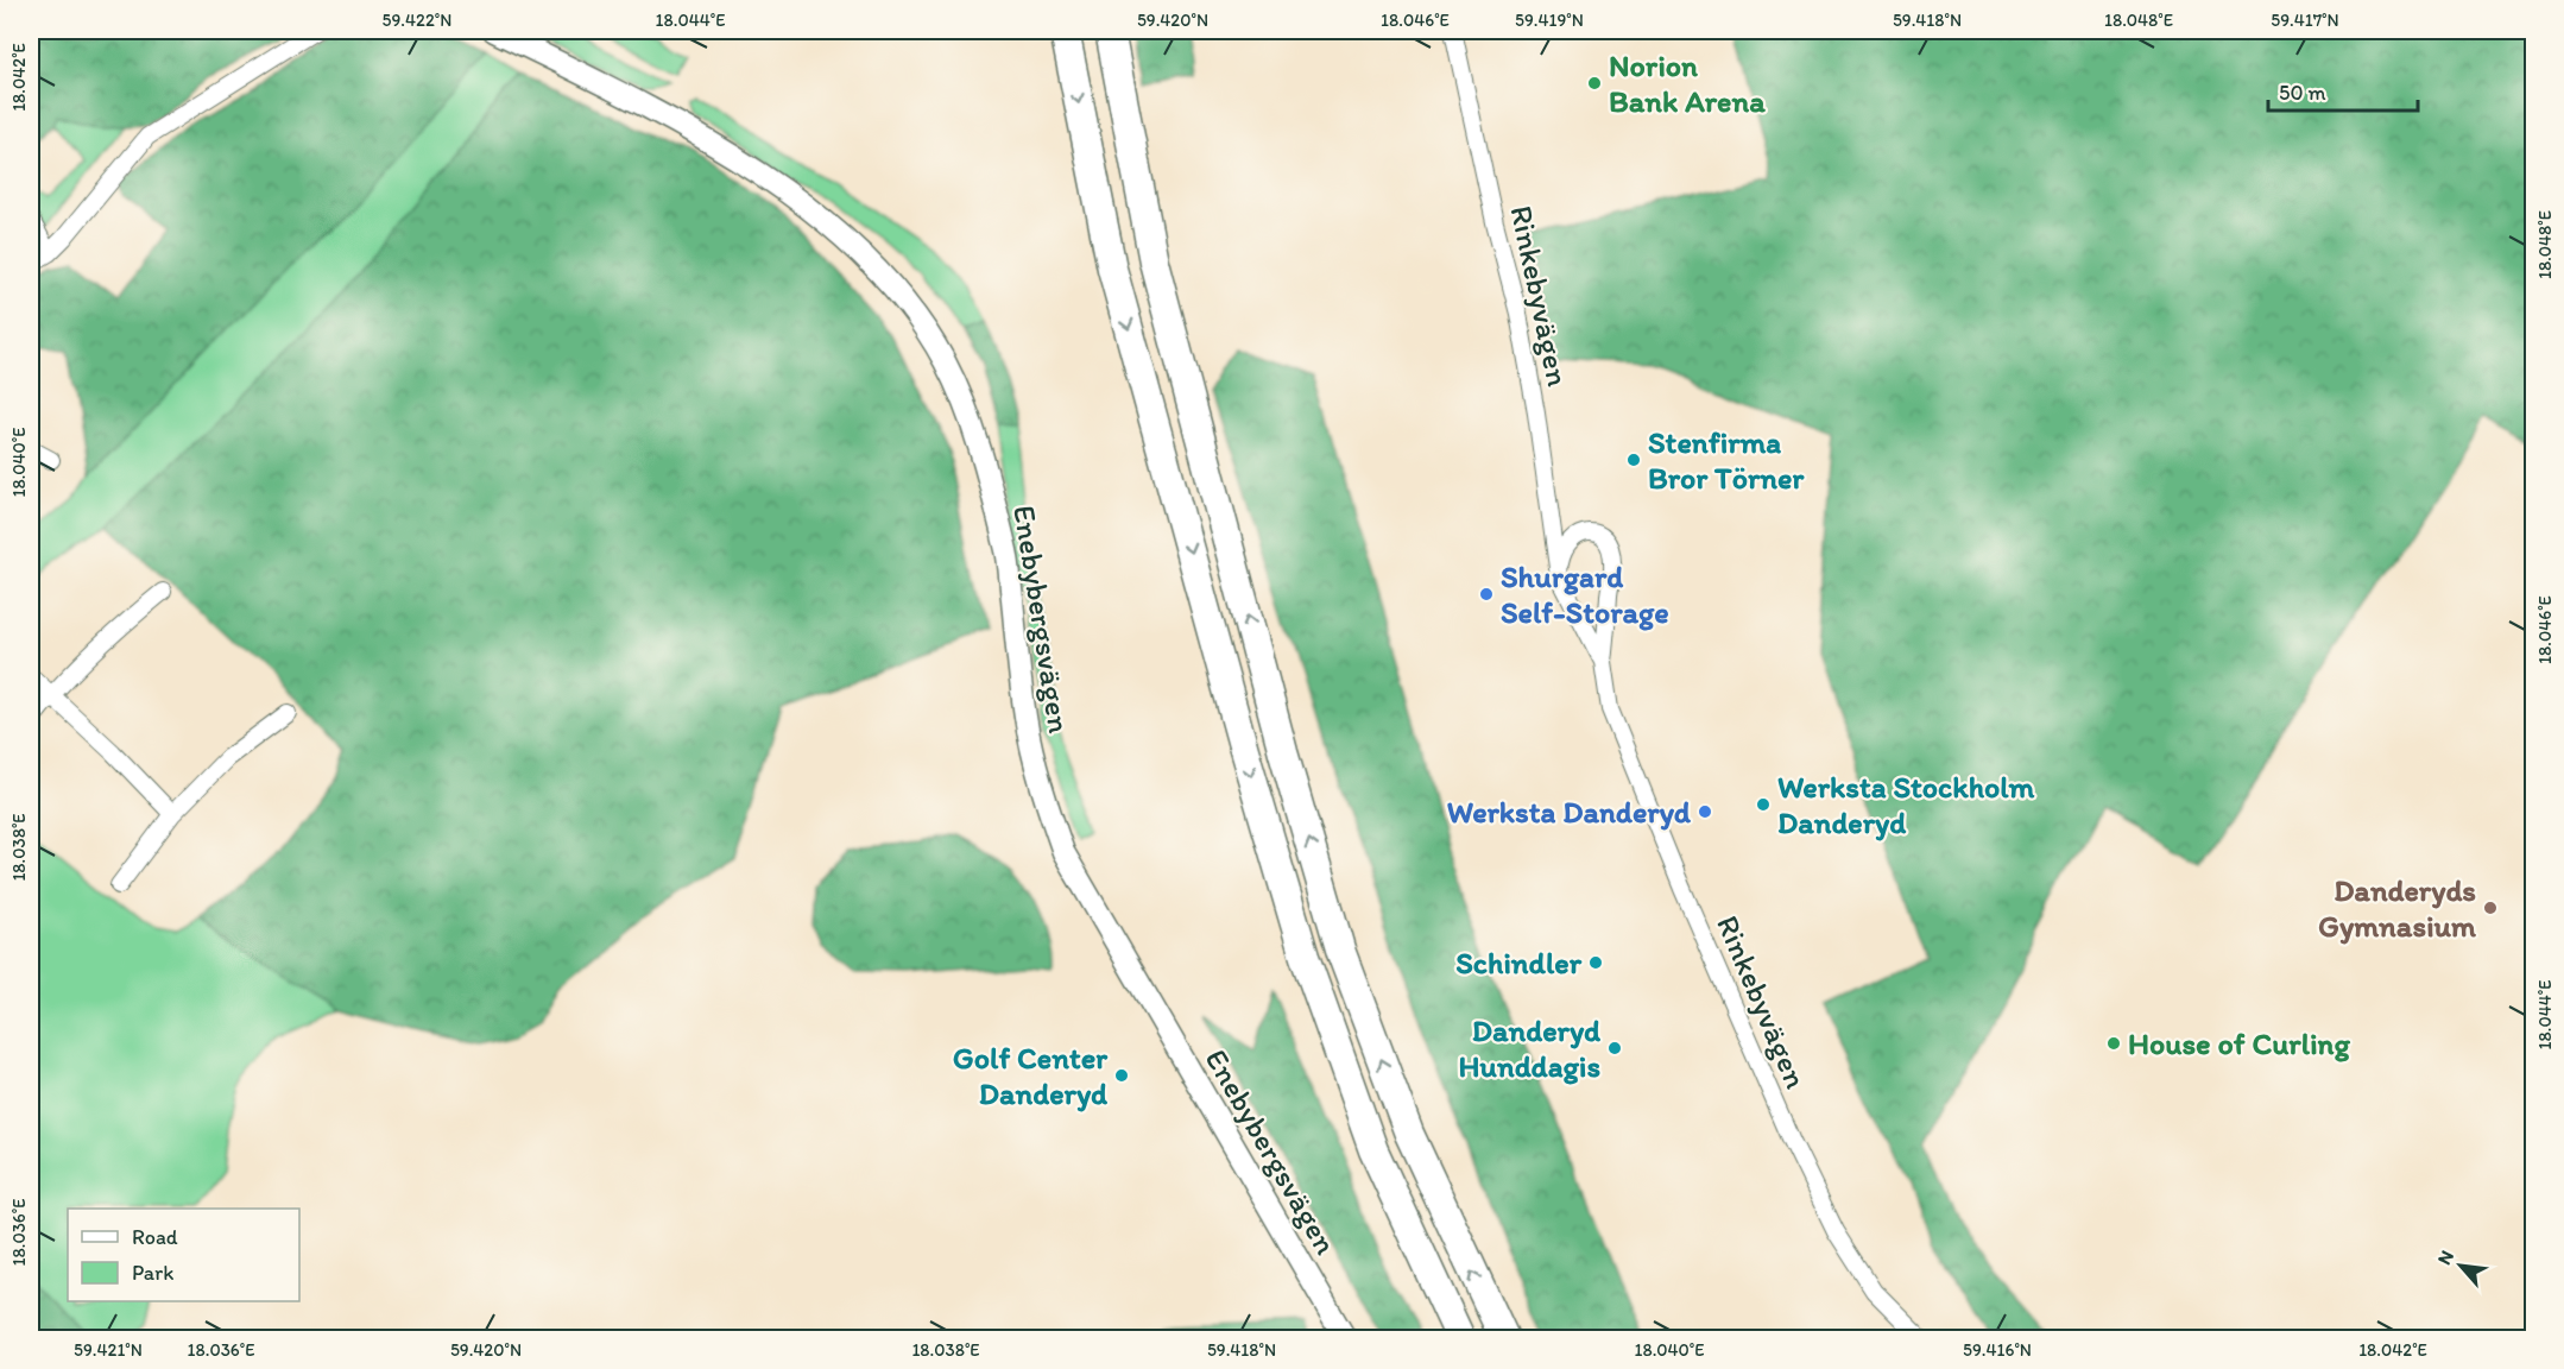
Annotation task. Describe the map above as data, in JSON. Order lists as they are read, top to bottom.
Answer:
{
  "streets": {
    "main road": ["Enebybergsvägen"],
    "street": ["Rinkebyvägen"]
  },
  "places": [
    "Norion Bank Arena",
    "Stenfirma Bror Törner",
    "Shurgard Self-Storage",
    "Werksta Stockholm Danderyd",
    "Werksta Danderyd",
    "Danderyds Gymnasium",
    "Schindler",
    "House of Curling",
    "Danderyd Hunddagis",
    "Golf Center Danderyd"
  ],
  "legend": ["Road", "Park"],
  "scale_bar": "50 m",
  "north": "top left",
  "coordinates": [
    "59.422°N",
    "18.044°E",
    "59.420°N",
    "18.046°E",
    "59.419°N",
    "59.418°N",
    "18.048°E",
    "59.417°N",
    "18.042°E",
    "18.040°E",
    "18.038°E",
    "18.036°E",
    "59.421°N",
    "59.416°N"
  ]
}
